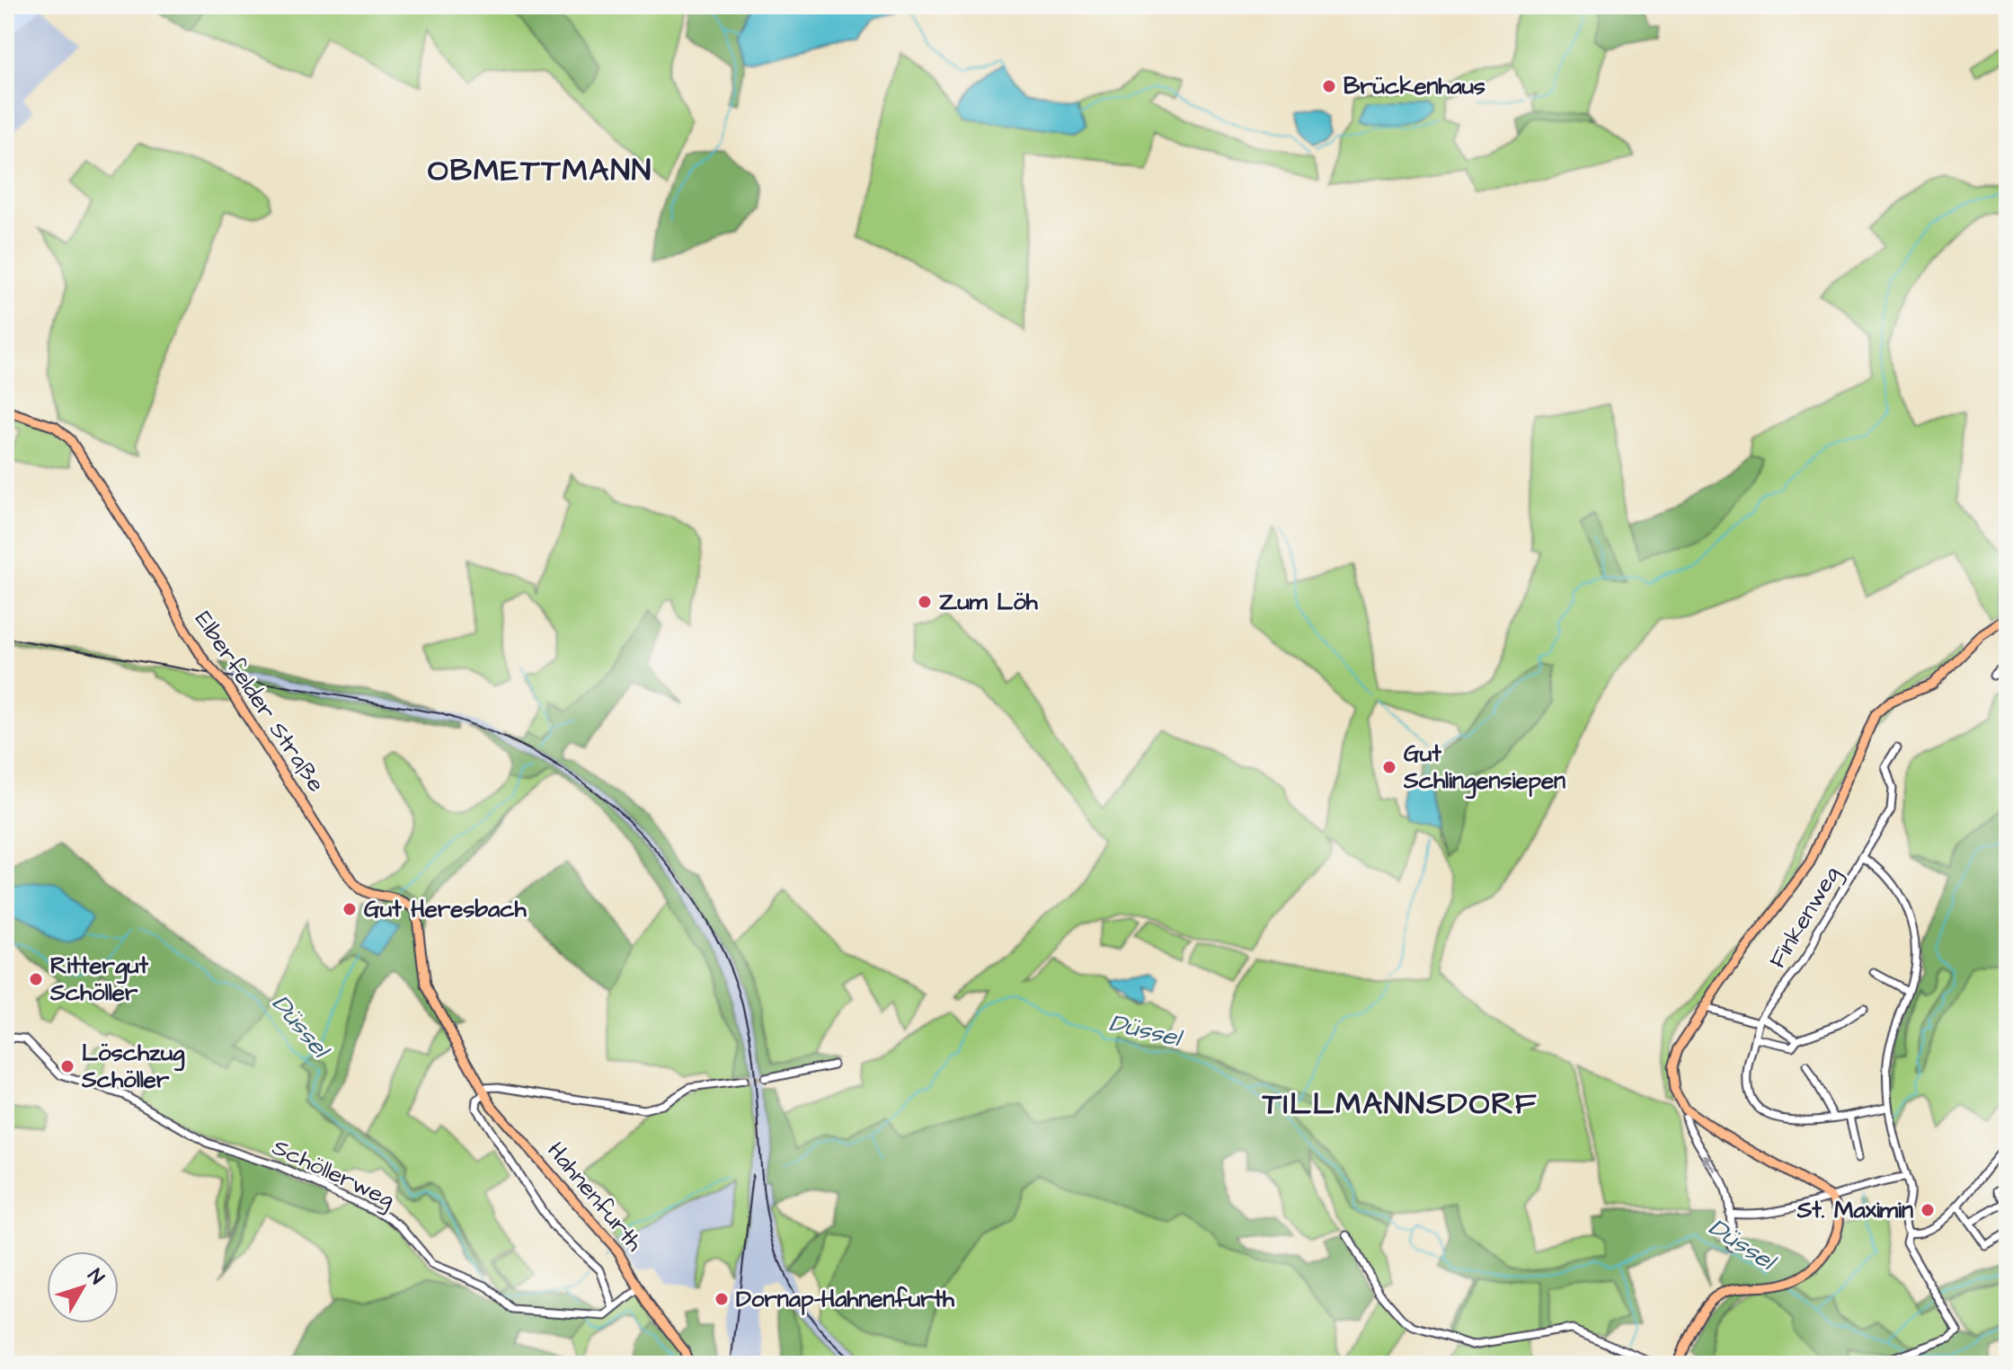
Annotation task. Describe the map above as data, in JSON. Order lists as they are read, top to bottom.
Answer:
{
  "streets": {
    "main road": ["Elberfelder Straße", "Hahnenfurth"],
    "street": ["Finkenweg", "Schöllerweg"]
  },
  "crossings": [
    ["Elberfelder Straße", "Hahnenfurth"],
    ["Schöllerweg", "Hahnenfurth"]
  ],
  "districts": ["OBMETTMANN", "TILLMANNSDORF"],
  "water": ["Düssel"],
  "places": [
    "Brückenhaus",
    "Zum Löh",
    "Gut Schlingensiepen",
    "Gut Heresbach",
    "Rittergut Schöller",
    "Löschzug Schöller",
    "St. Maximin",
    "Dornap-Hahnenfurth"
  ],
  "north": "top right"
}
